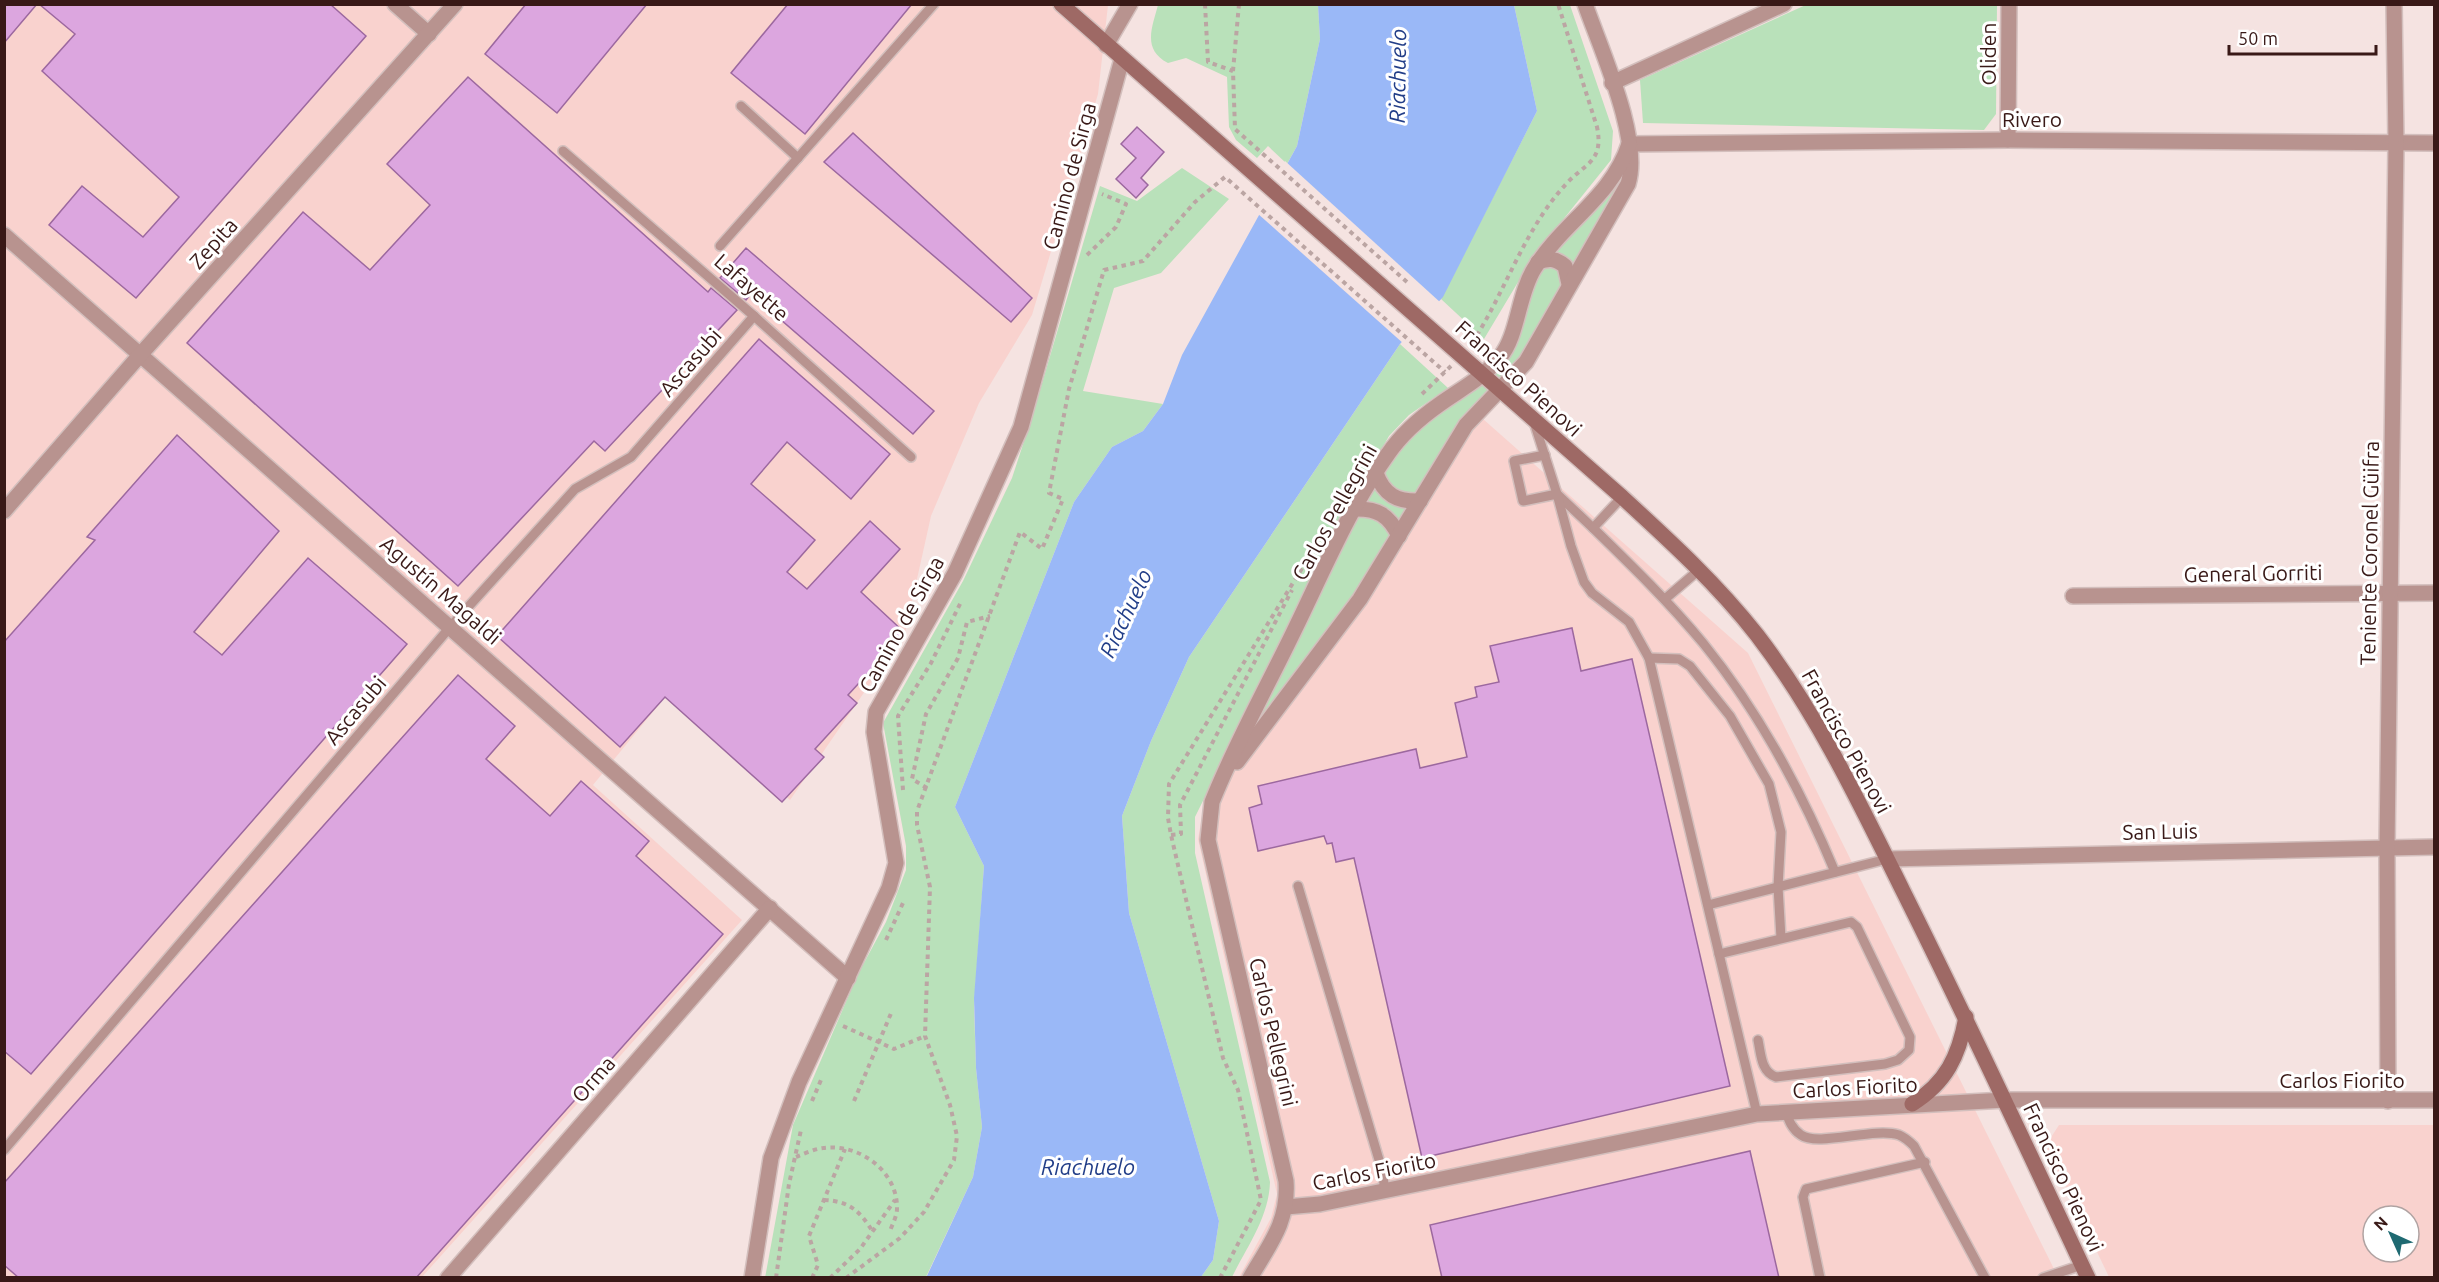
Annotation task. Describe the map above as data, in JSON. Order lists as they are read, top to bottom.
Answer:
{
  "streets": {
    "main road": ["Francisco Pienovi"],
    "street": [
      "Oliden",
      "Rivero",
      "Camino de Sirga",
      "Zepita",
      "Carlos Pellegrini",
      "Teniente Coronel Güifra",
      "General Gorriti",
      "Agustín Magaldi",
      "San Luis",
      "Orma",
      "Carlos Fiorito"
    ],
    "lane": ["Lafayette", "Ascasubi"]
  },
  "crossings": [
    ["Oliden", "Rivero"],
    ["Rivero", "Carlos Pellegrini"],
    ["Rivero", "Teniente Coronel Güifra"],
    ["Camino de Sirga", "Francisco Pienovi"],
    ["Camino de Sirga", "Agustín Magaldi"],
    ["Zepita", "Agustín Magaldi"],
    ["Lafayette", "Ascasubi"],
    ["Ascasubi", "Agustín Magaldi"],
    ["Francisco Pienovi", "Carlos Pellegrini"],
    ["Francisco Pienovi", "San Luis"],
    ["Francisco Pienovi", "Carlos Fiorito"],
    ["Carlos Pellegrini", "Carlos Fiorito"],
    ["Teniente Coronel Güifra", "General Gorriti"],
    ["Teniente Coronel Güifra", "San Luis"],
    ["Teniente Coronel Güifra", "Carlos Fiorito"],
    ["Agustín Magaldi", "Orma"]
  ],
  "water": ["Riachuelo"],
  "scale_bar": "50 m",
  "north": "top left"
}
